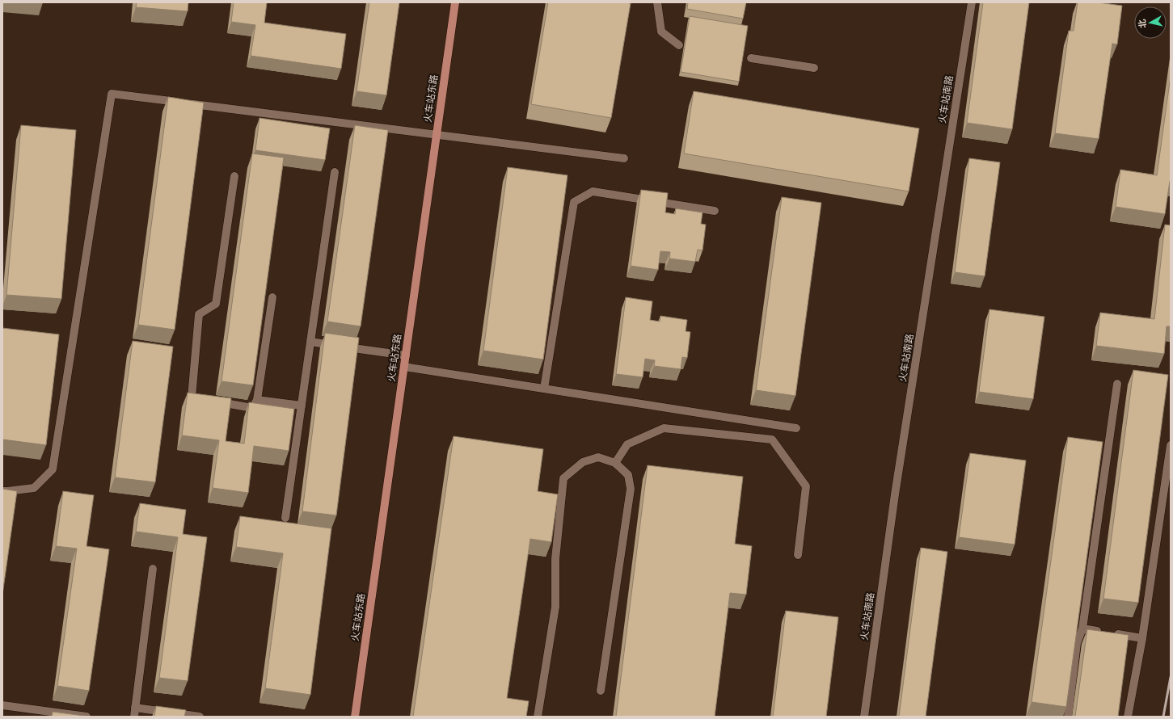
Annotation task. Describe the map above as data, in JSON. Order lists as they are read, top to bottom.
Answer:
{
  "streets": {
    "main road": ["火车站东路"],
    "street": ["火车站南路"]
  },
  "north": "left"
}
